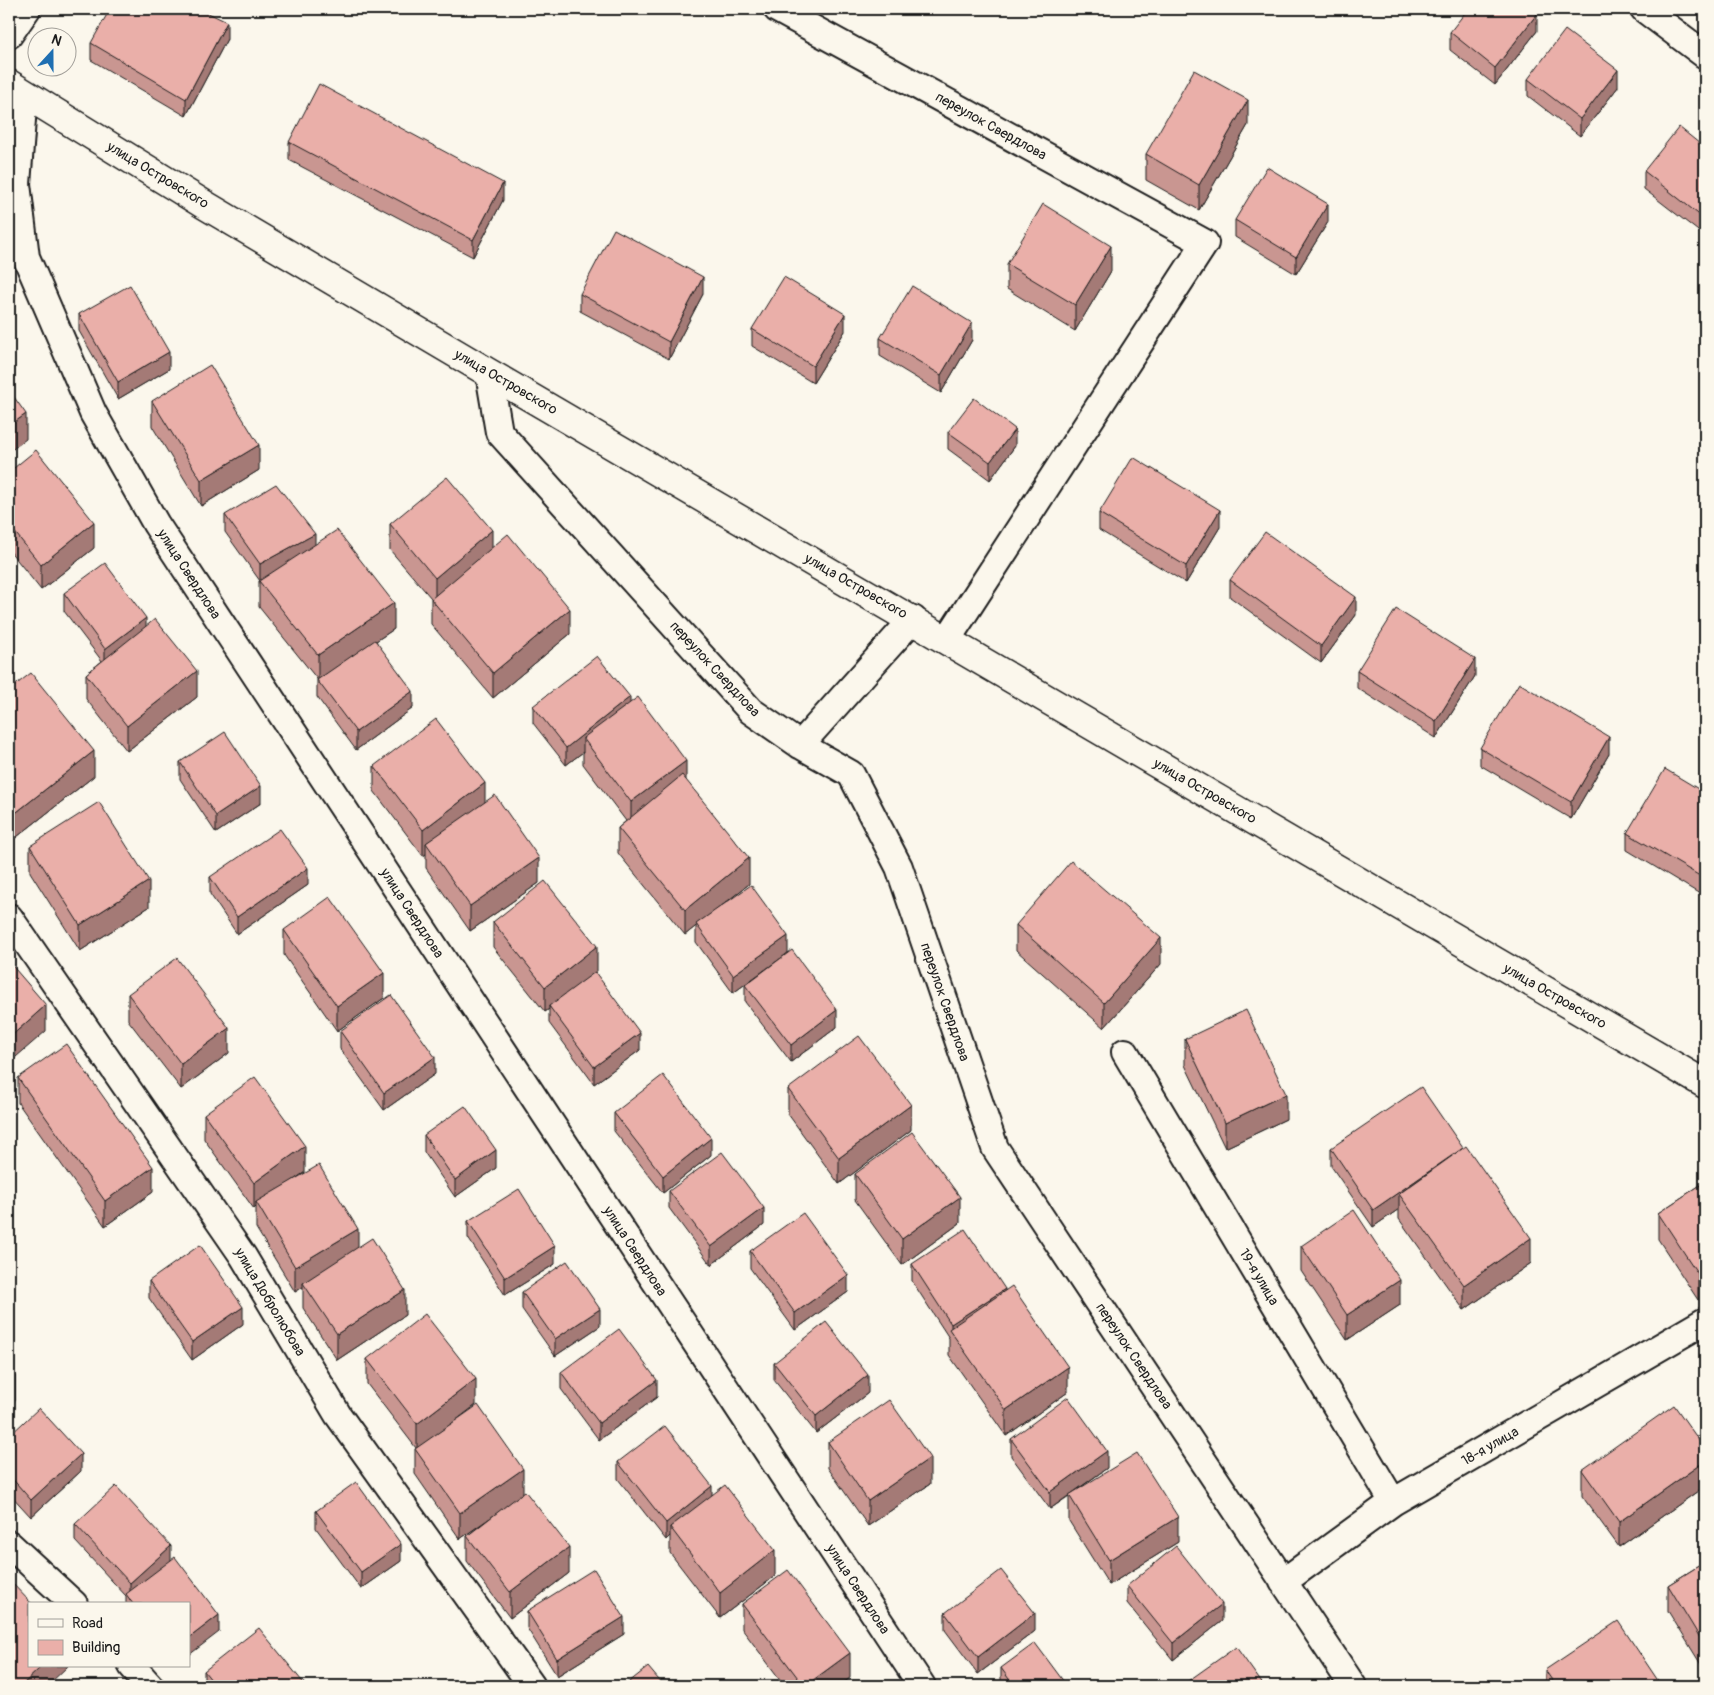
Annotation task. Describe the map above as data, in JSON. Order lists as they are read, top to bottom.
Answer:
{
  "streets": {
    "street": [
      "переулок Свердлова",
      "улица Островского",
      "улица Свердлова",
      "19-я улица",
      "улица Добролюбова",
      "18-я улица"
    ]
  },
  "crossings": [
    ["переулок Свердлова", "улица Островского"],
    ["переулок Свердлова", "18-я улица"],
    ["улица Островского", "улица Свердлова"],
    ["19-я улица", "18-я улица"]
  ],
  "legend": ["Road", "Building"],
  "north": "top"
}
